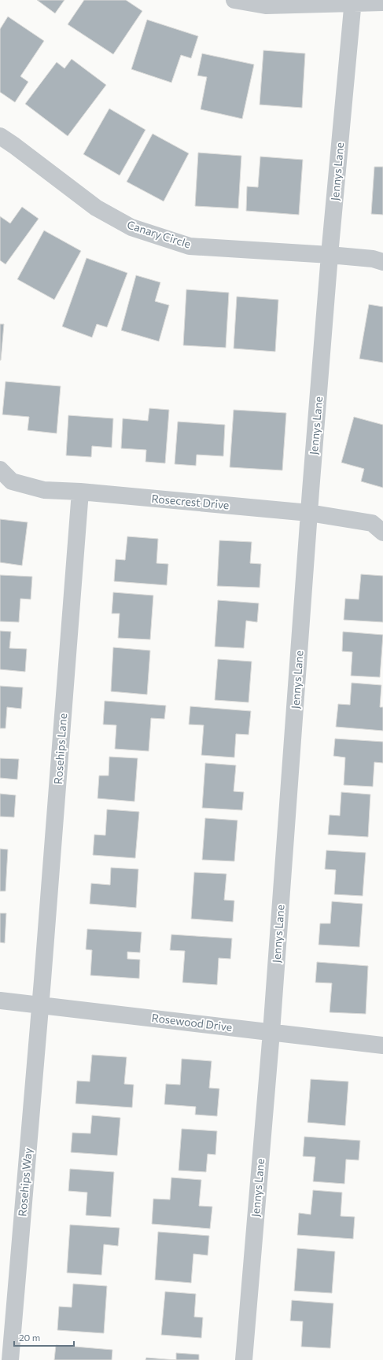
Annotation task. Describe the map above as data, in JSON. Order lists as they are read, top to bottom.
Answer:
{
  "streets": {
    "street": [
      "Jennys Lane",
      "Canary Circle",
      "Rosecrest Drive",
      "Rosehips Lane",
      "Rosewood Drive",
      "Rosehips Way"
    ]
  },
  "crossings": [
    ["Jennys Lane", "Canary Circle"],
    ["Jennys Lane", "Rosecrest Drive"],
    ["Jennys Lane", "Rosewood Drive"],
    ["Rosecrest Drive", "Rosehips Lane"],
    ["Rosehips Lane", "Rosewood Drive"],
    ["Rosehips Lane", "Rosehips Way"],
    ["Rosewood Drive", "Rosehips Way"]
  ],
  "scale_bar": "20 m"
}
